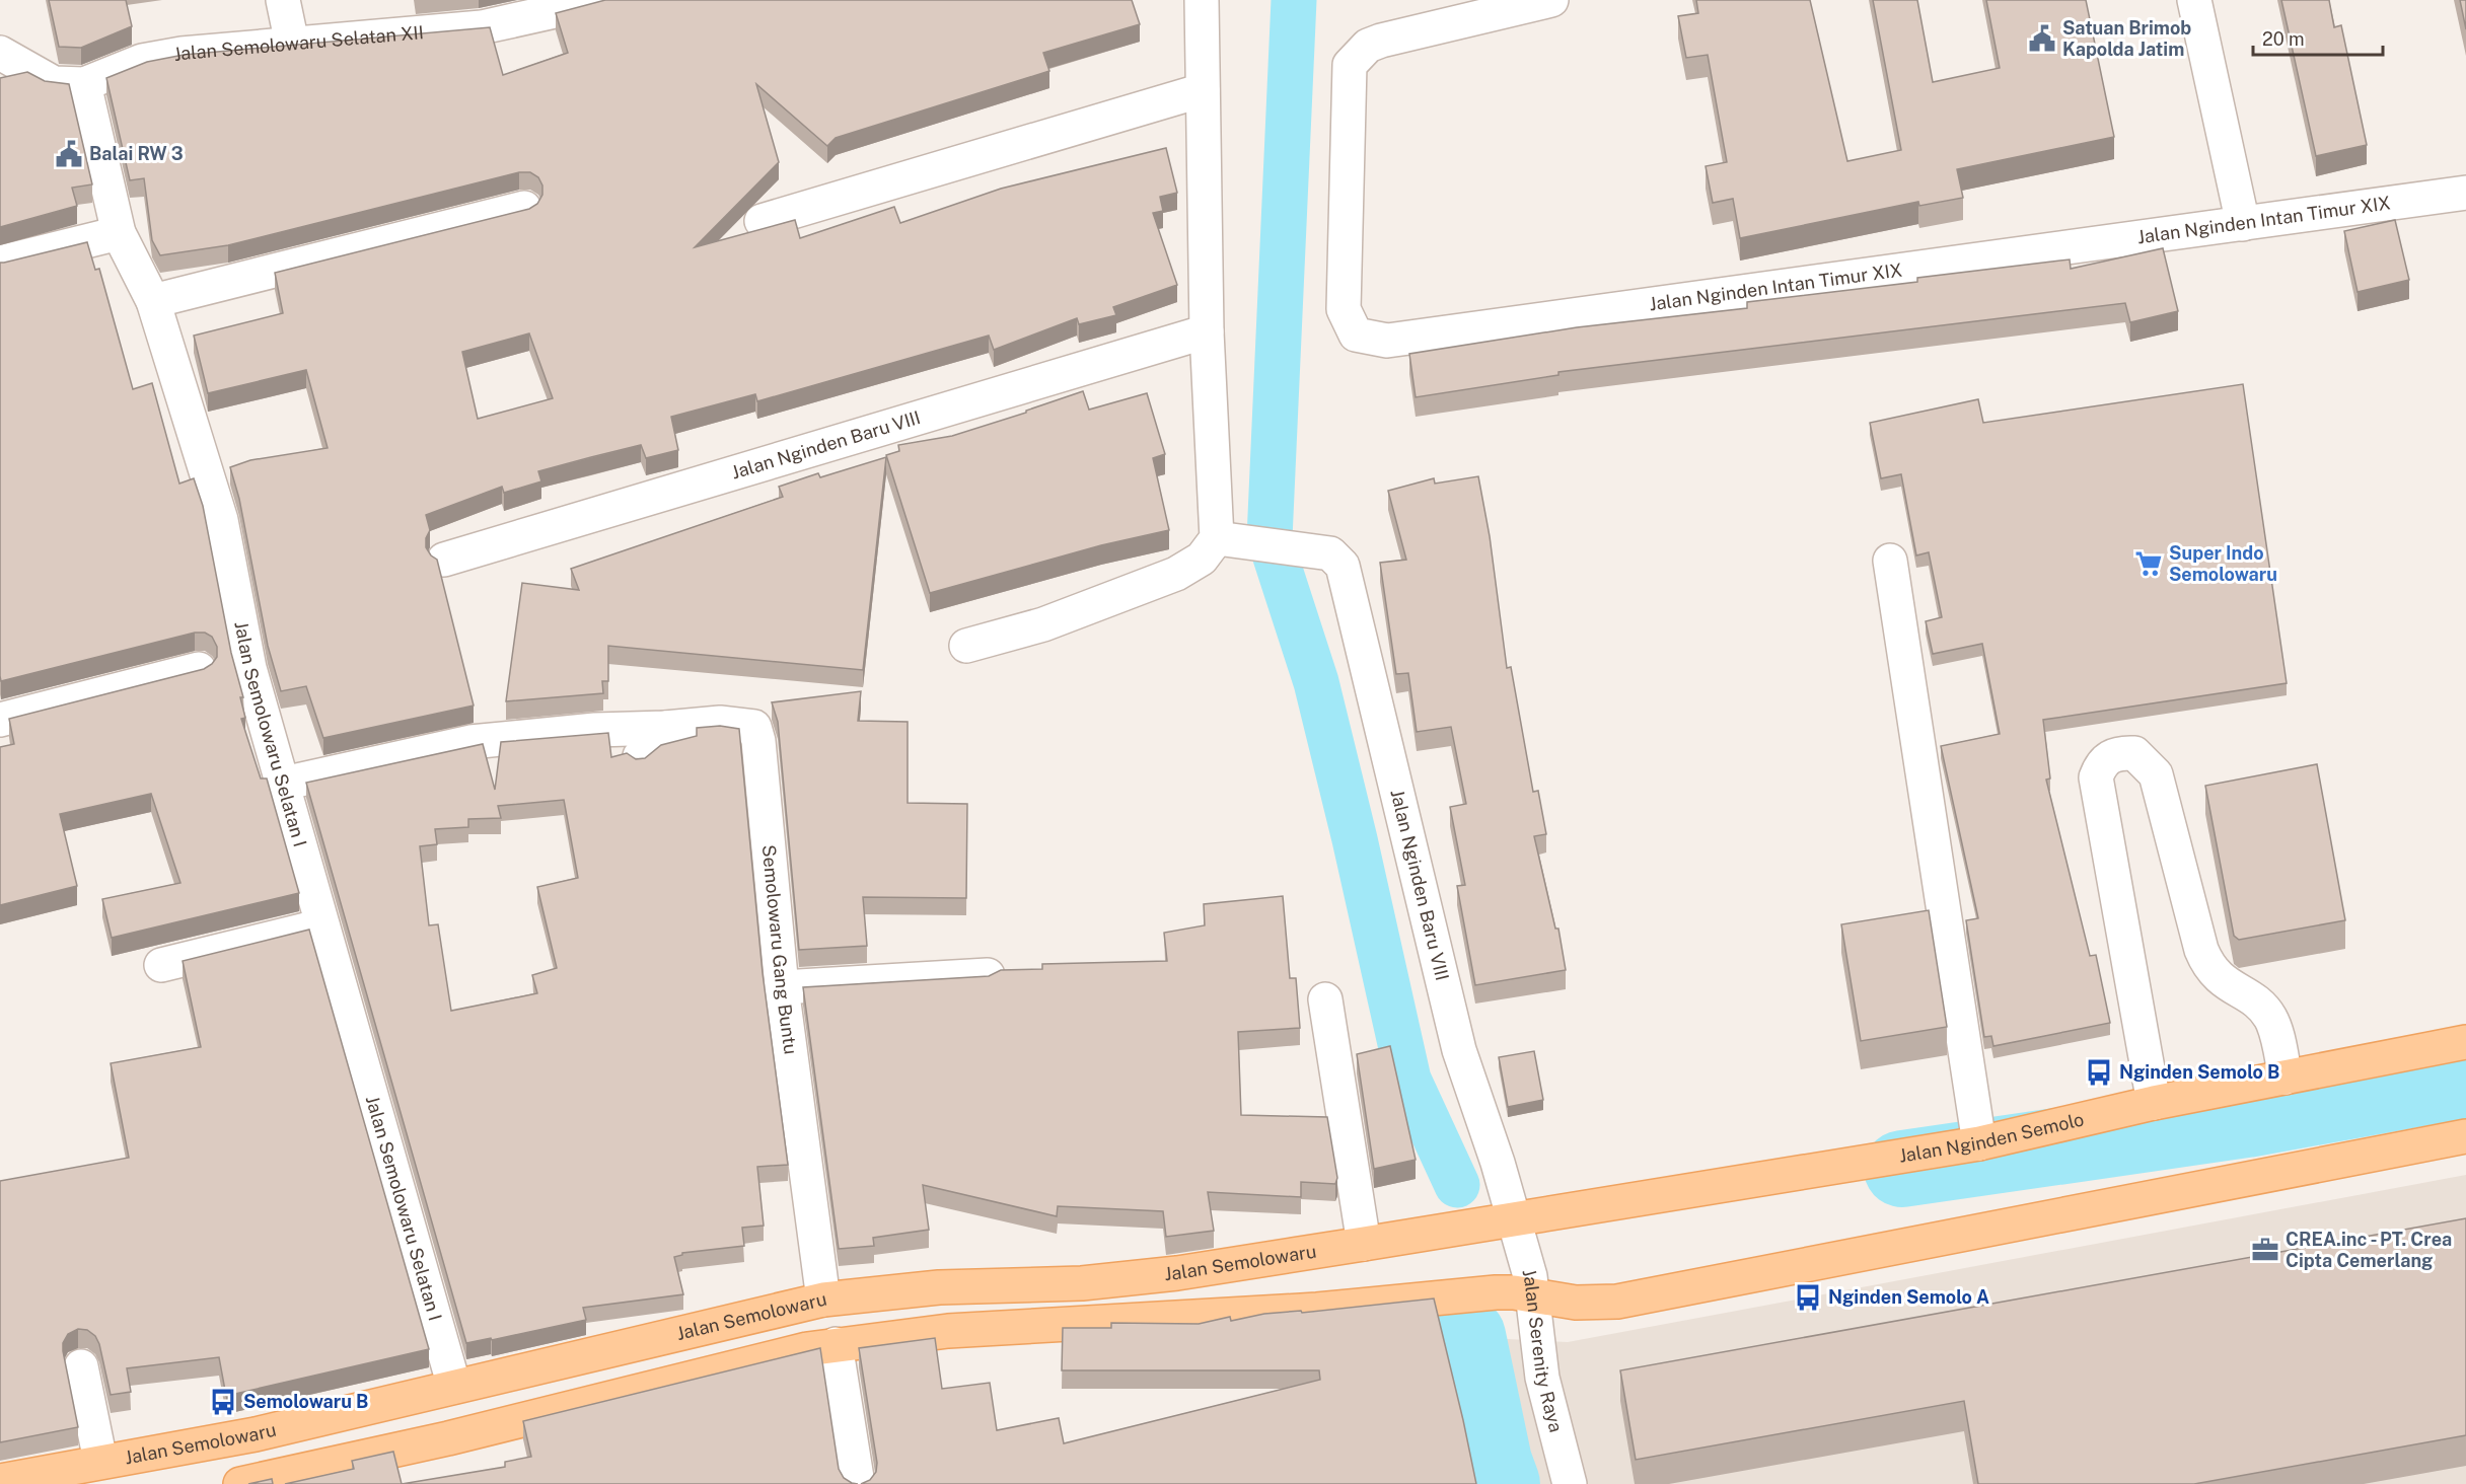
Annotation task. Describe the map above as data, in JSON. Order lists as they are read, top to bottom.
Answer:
{
  "streets": {
    "main road": ["Jalan Nginden Semolo", "Jalan Semolowaru"],
    "street": [
      "Jalan Semolowaru Selatan XII",
      "Jalan Nginden Intan Timur XIX",
      "Jalan Nginden Baru VIII",
      "Jalan Semolowaru Selatan I",
      "Semolowaru Gang Buntu",
      "Jalan Serenity Raya"
    ]
  },
  "crossings": [
    ["Jalan Semolowaru Selatan XII", "Jalan Semolowaru Selatan I"],
    ["Jalan Nginden Baru VIII", "Jalan Nginden Semolo"],
    ["Jalan Nginden Baru VIII", "Jalan Semolowaru"],
    ["Jalan Nginden Baru VIII", "Jalan Serenity Raya"],
    ["Jalan Semolowaru Selatan I", "Jalan Semolowaru"],
    ["Semolowaru Gang Buntu", "Jalan Semolowaru"],
    ["Jalan Nginden Semolo", "Jalan Semolowaru"],
    ["Jalan Nginden Semolo", "Jalan Serenity Raya"],
    ["Jalan Semolowaru", "Jalan Serenity Raya"]
  ],
  "places": {
    "public building": ["Satuan Brimob Kapolda Jatim", "Balai RW 3"],
    "supermarket": ["Super Indo Semolowaru"],
    "bus stop": ["Nginden Semolo B", "Nginden Semolo A", "Semolowaru B"],
    "office": ["CREA.inc - PT. Crea Cipta Cemerlang"]
  },
  "scale_bar": "20 m"
}
